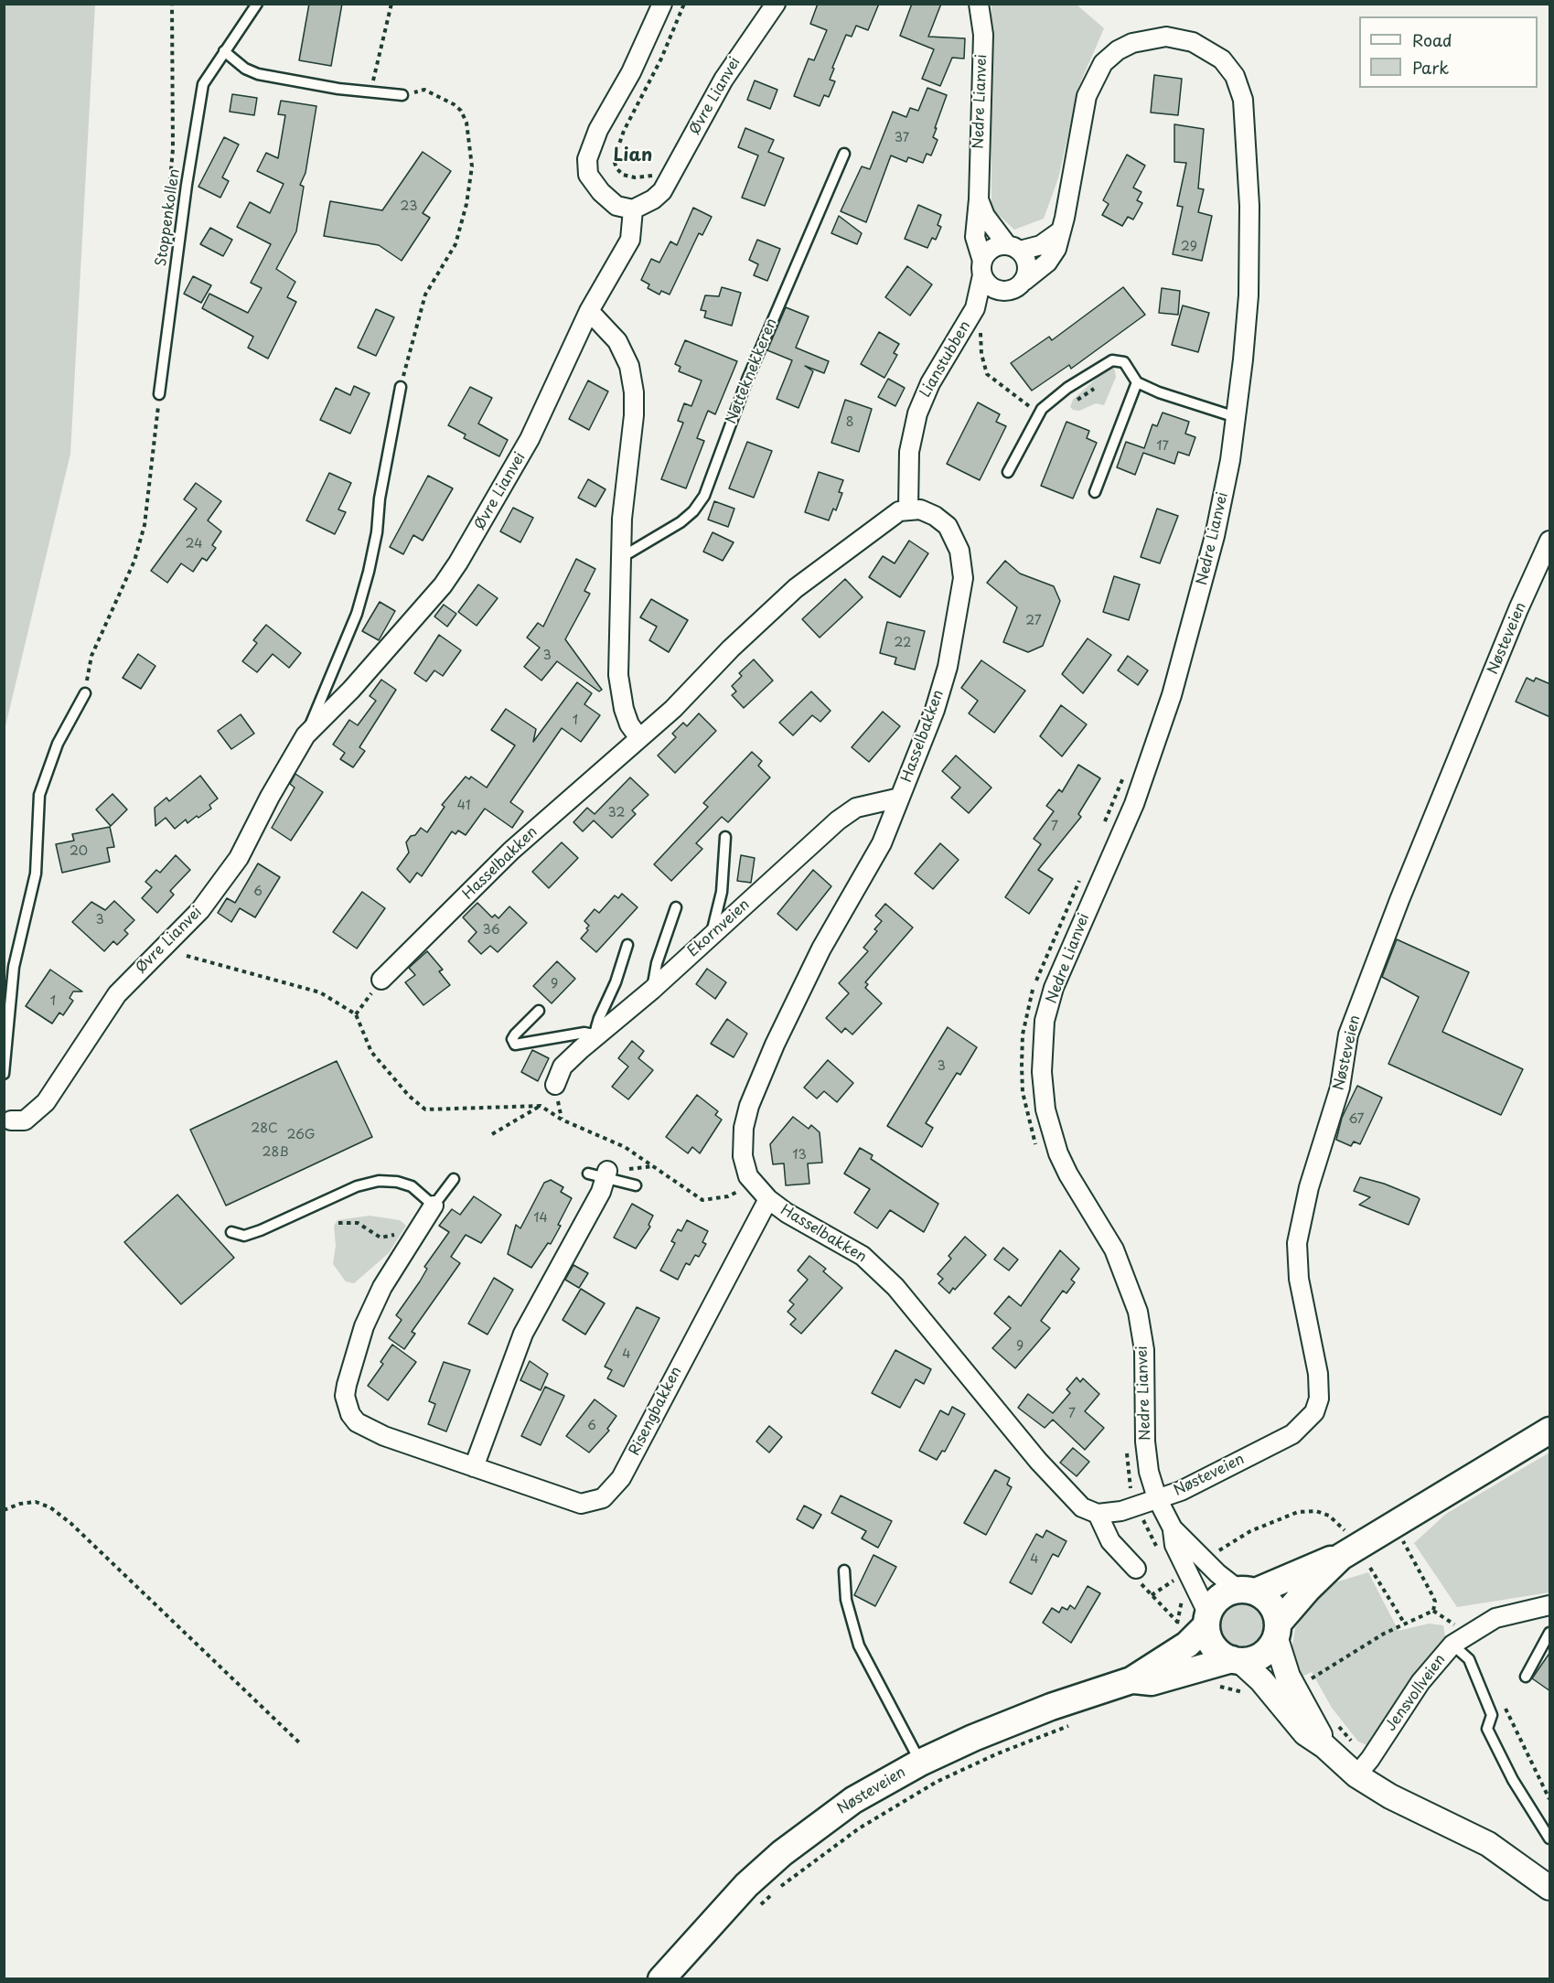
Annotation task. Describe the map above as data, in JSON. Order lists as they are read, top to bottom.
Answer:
{
  "streets": {
    "main road": ["Nøsteveien"],
    "street": [
      "Øvre Lianvei",
      "Nedre Lianvei",
      "Lianstubben",
      "Hasselbakken",
      "Ekornveien",
      "Risengbakken",
      "Jensvollveien"
    ],
    "lane": ["Stoppenkollen", "Nøtteknekkeren"]
  },
  "crossings": [
    ["Nedre Lianvei", "Lianstubben"],
    ["Nedre Lianvei", "Nøsteveien"],
    ["Lianstubben", "Hasselbakken"],
    ["Hasselbakken", "Ekornveien"],
    ["Hasselbakken", "Risengbakken"]
  ],
  "districts": ["Lian"],
  "house_numbers": [
    "37",
    "23",
    "29",
    "8",
    "17",
    "24",
    "27",
    "22",
    "3",
    "1",
    "41",
    "32",
    "7",
    "20",
    "6",
    "3",
    "36",
    "9",
    "1",
    "3",
    "67",
    "28C",
    "26G",
    "28B",
    "13",
    "14",
    "9",
    "4",
    "7",
    "6",
    "4"
  ],
  "legend": ["Road", "Park"]
}
